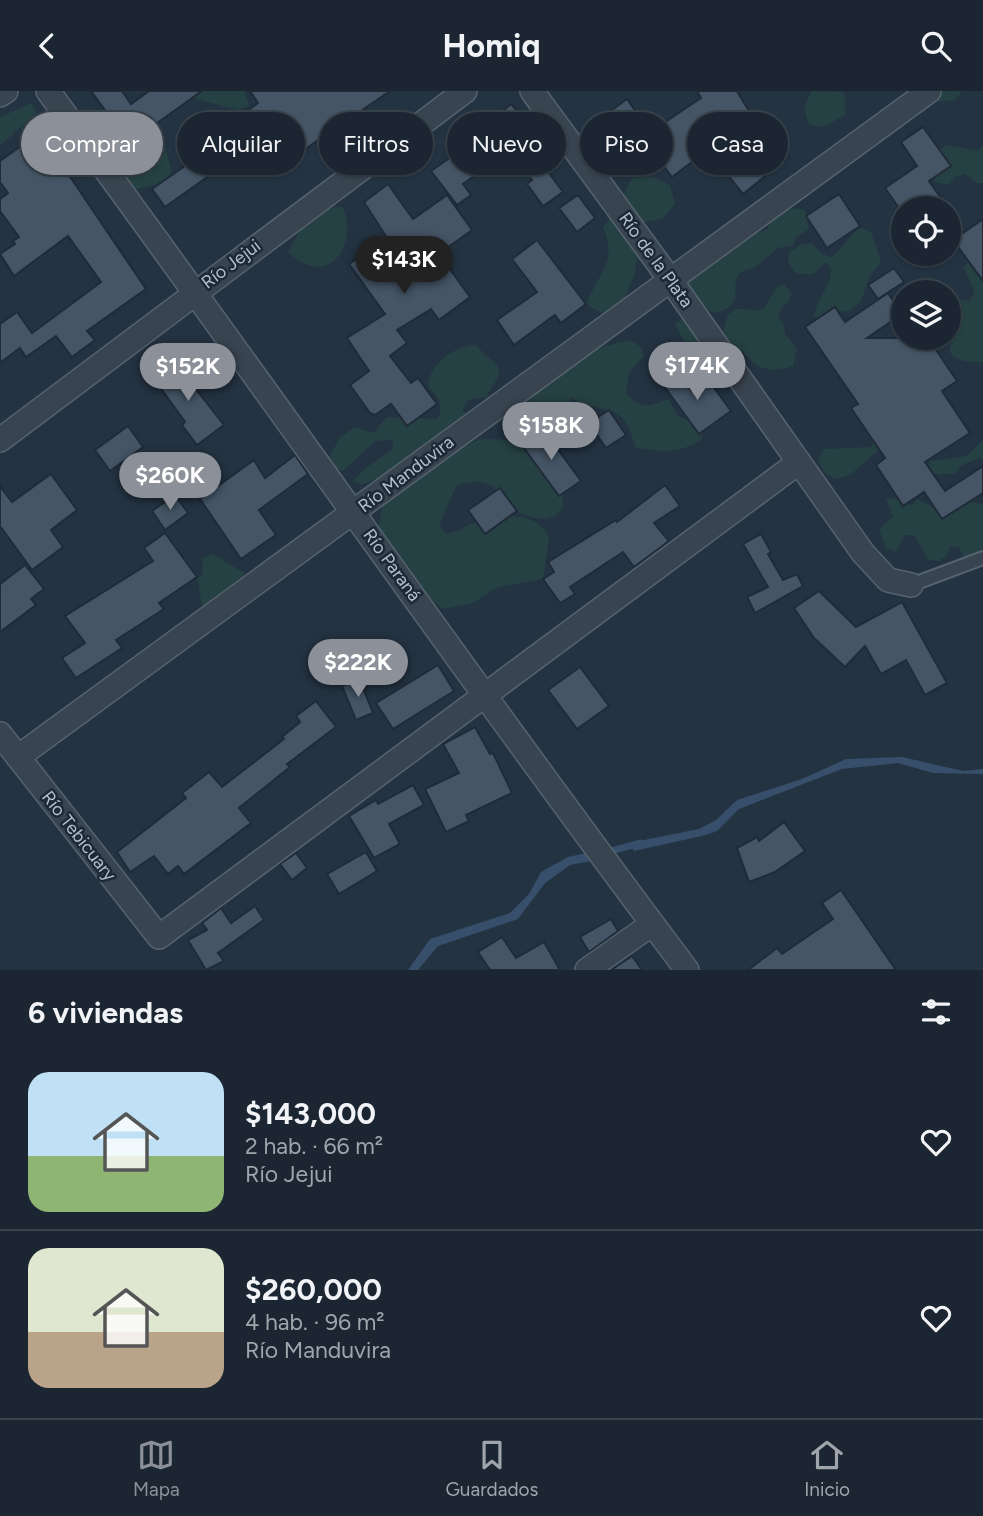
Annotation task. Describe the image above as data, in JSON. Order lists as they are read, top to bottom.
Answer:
{
  "streets": {
    "street": [
      "Río de la Plata",
      "Río Jejui",
      "Río Manduvira",
      "Río Paraná",
      "Río Tebicuary"
    ]
  },
  "crossings": [
    ["Río de la Plata", "Río Manduvira"],
    ["Río Jejui", "Río Paraná"],
    ["Río Manduvira", "Río Paraná"],
    ["Río Manduvira", "Río Tebicuary"],
    ["Río Paraná", "Río Tebicuary"]
  ],
  "page": {
    "header": "Homiq",
    "chip": [
      "Comprar",
      "Alquilar",
      "Filtros",
      "Nuevo",
      "Piso",
      "Casa"
    ],
    "price": [
      "$143K",
      "$174K",
      "$152K",
      "$158K",
      "$260K",
      "$222K"
    ],
    "heading": "6 viviendas",
    "list": [
      {
        "name": "$143,000",
        "note": "2 hab. · 66 m² · Río Jejui"
      },
      {
        "name": "$260,000",
        "note": "4 hab. · 96 m² · Río Manduvira"
      }
    ],
    "tabs": ["Mapa", "Guardados", "Inicio"]
  }
}
